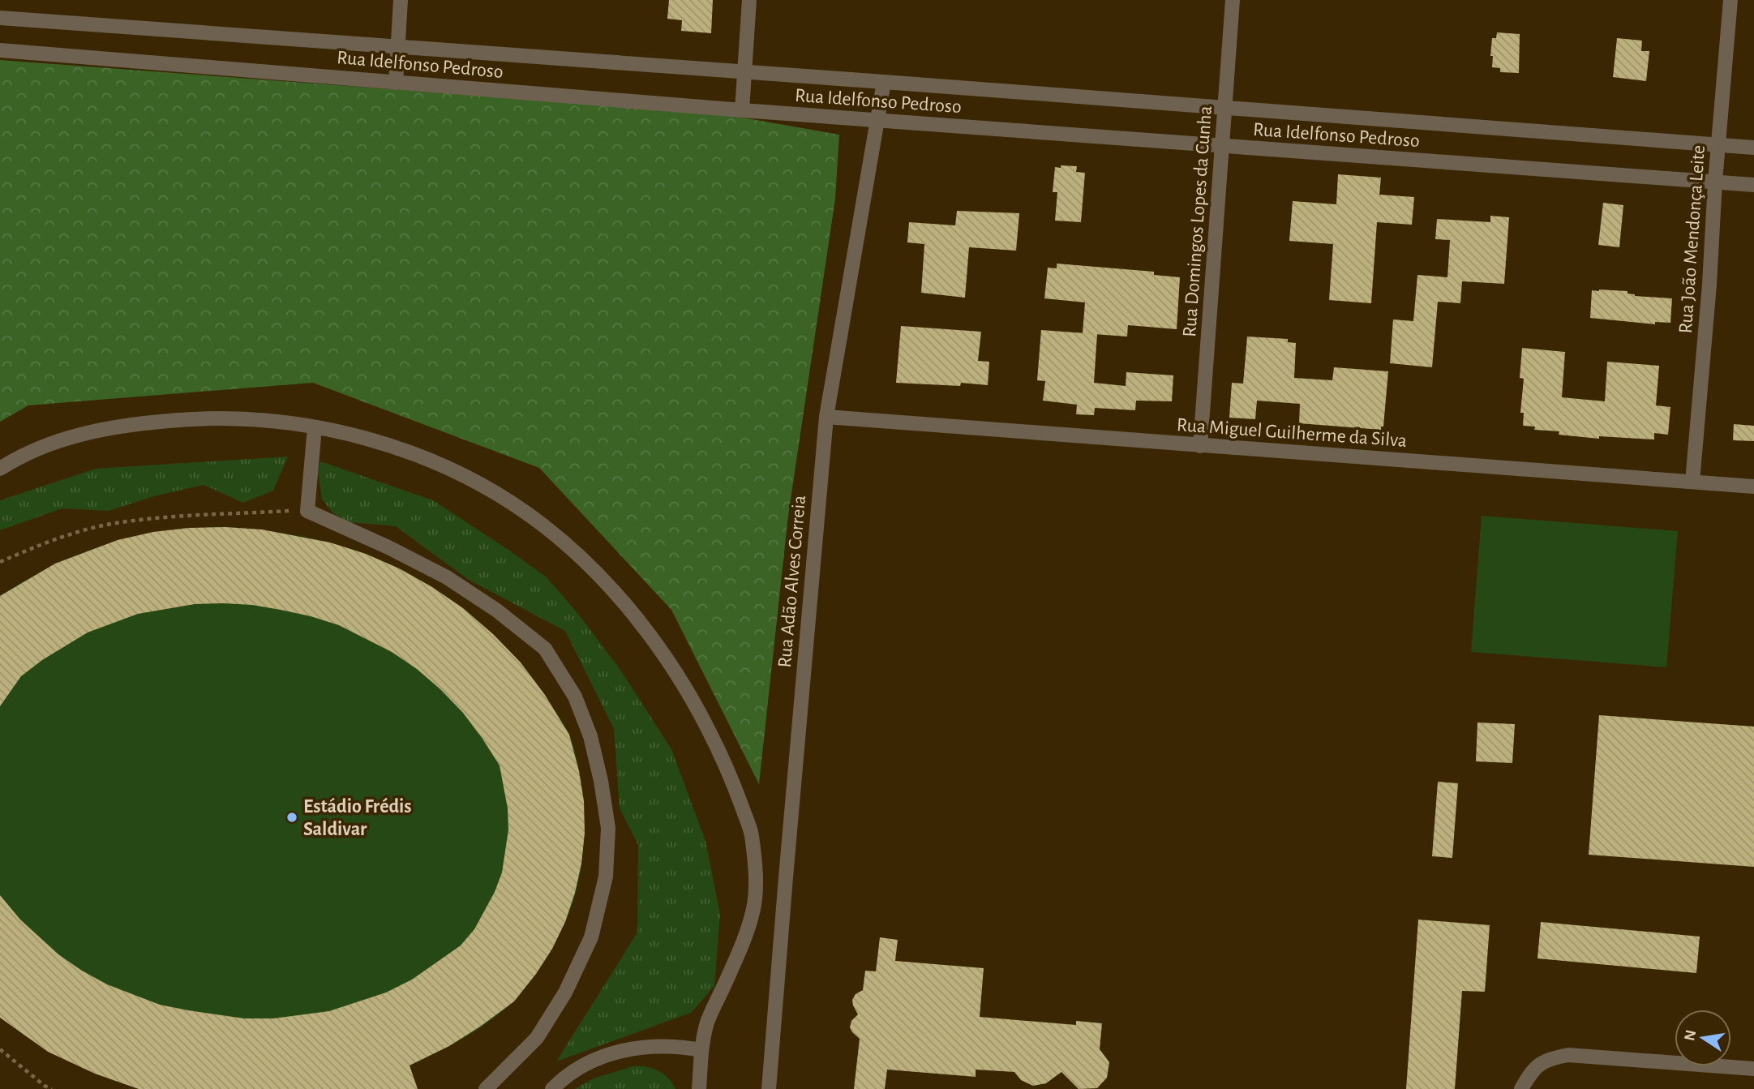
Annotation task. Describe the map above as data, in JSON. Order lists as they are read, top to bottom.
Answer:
{
  "streets": {
    "street": [
      "Rua Idelfonso Pedroso",
      "Rua Domingos Lopes da Cunha",
      "Rua João Mendonça Leite",
      "Rua Miguel Guilherme da Silva",
      "Rua Adão Alves Correia"
    ]
  },
  "crossings": [
    ["Rua Idelfonso Pedroso", "Rua Domingos Lopes da Cunha"],
    ["Rua Idelfonso Pedroso", "Rua João Mendonça Leite"],
    ["Rua Idelfonso Pedroso", "Rua Adão Alves Correia"],
    ["Rua Domingos Lopes da Cunha", "Rua Miguel Guilherme da Silva"],
    ["Rua João Mendonça Leite", "Rua Miguel Guilherme da Silva"],
    ["Rua Miguel Guilherme da Silva", "Rua Adão Alves Correia"]
  ],
  "places": ["Estádio Frédis Saldivar"],
  "north": "left"
}
